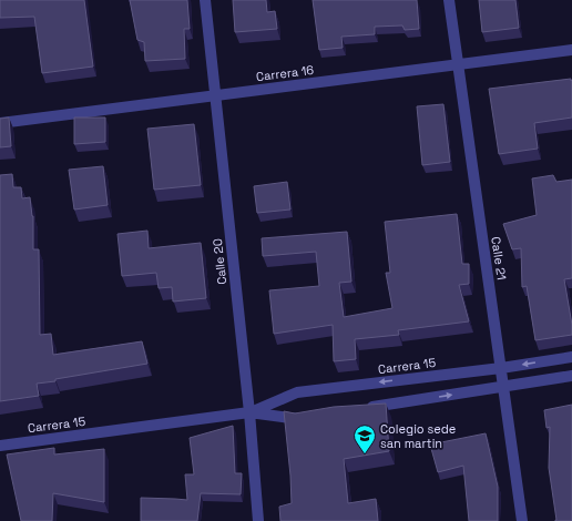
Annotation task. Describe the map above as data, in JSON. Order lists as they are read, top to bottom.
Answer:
{
  "streets": {
    "street": [
      "Carrera 16",
      "Calle 21",
      "Calle 20",
      "Carrera 15"
    ]
  },
  "crossings": [
    ["Carrera 16", "Calle 21"],
    ["Carrera 16", "Calle 20"],
    ["Calle 21", "Carrera 15"],
    ["Calle 20", "Carrera 15"]
  ],
  "places": {
    "school or university": ["Colegio sede san martin"]
  }
}
